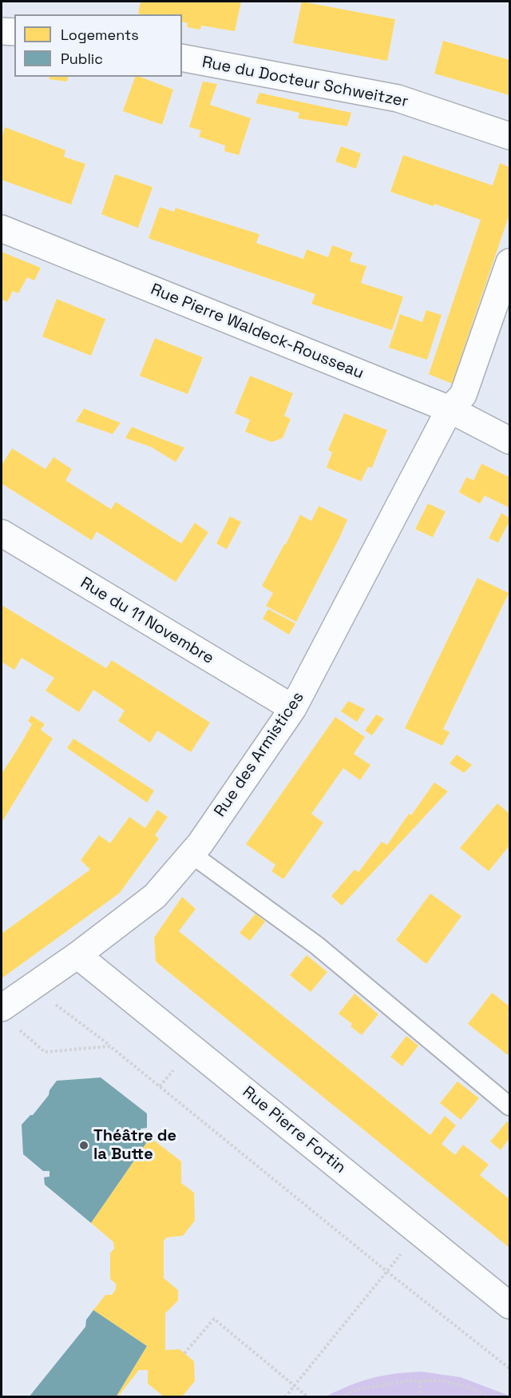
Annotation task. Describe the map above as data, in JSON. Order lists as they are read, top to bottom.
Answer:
{
  "streets": {
    "street": [
      "Rue du Docteur Schweitzer",
      "Rue Pierre Waldeck-Rousseau",
      "Rue du 11 Novembre",
      "Rue des Armistices",
      "Rue Pierre Fortin"
    ]
  },
  "crossings": [
    ["Rue Pierre Waldeck-Rousseau", "Rue des Armistices"],
    ["Rue du 11 Novembre", "Rue des Armistices"],
    ["Rue des Armistices", "Rue Pierre Fortin"]
  ],
  "places": ["Théâtre de la Butte"],
  "legend": ["Logements", "Public"]
}
